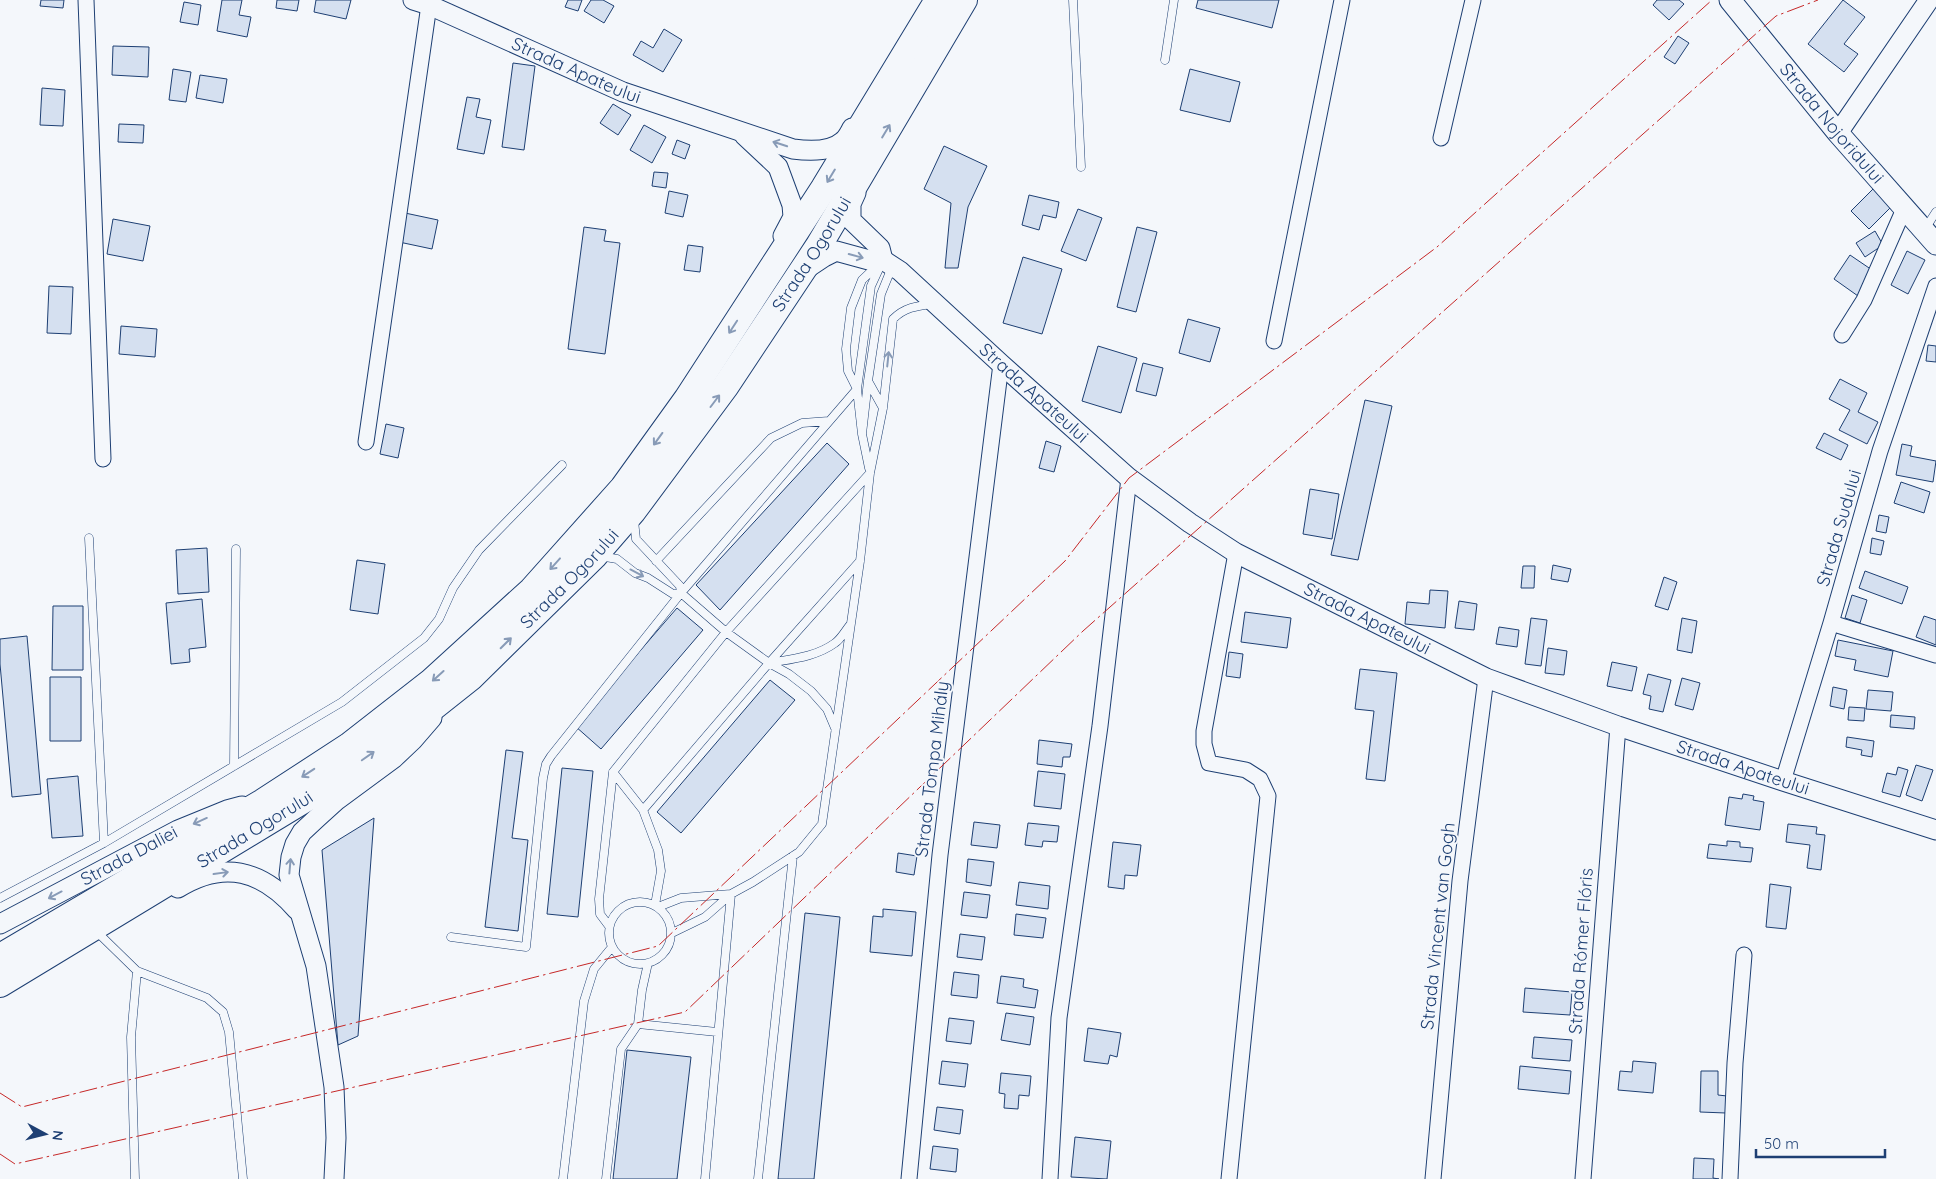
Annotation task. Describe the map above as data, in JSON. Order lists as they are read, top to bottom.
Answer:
{
  "streets": {
    "highway": ["Strada Ogorului"],
    "main road": ["Strada Nojoridului"],
    "street": [
      "Strada Apateului",
      "Strada Sudului",
      "Strada Tompa Mihály",
      "Strada Daliei",
      "Strada Vincent van Gogh",
      "Strada Rómer Flóris"
    ]
  },
  "crossings": [
    ["Strada Apateului", "Strada Ogorului"],
    ["Strada Apateului", "Strada Sudului"],
    ["Strada Apateului", "Strada Tompa Mihály"],
    ["Strada Apateului", "Strada Vincent van Gogh"],
    ["Strada Apateului", "Strada Rómer Flóris"],
    ["Strada Ogorului", "Strada Daliei"]
  ],
  "one_way": ["Strada Daliei"],
  "scale_bar": "50 m",
  "north": "right"
}
